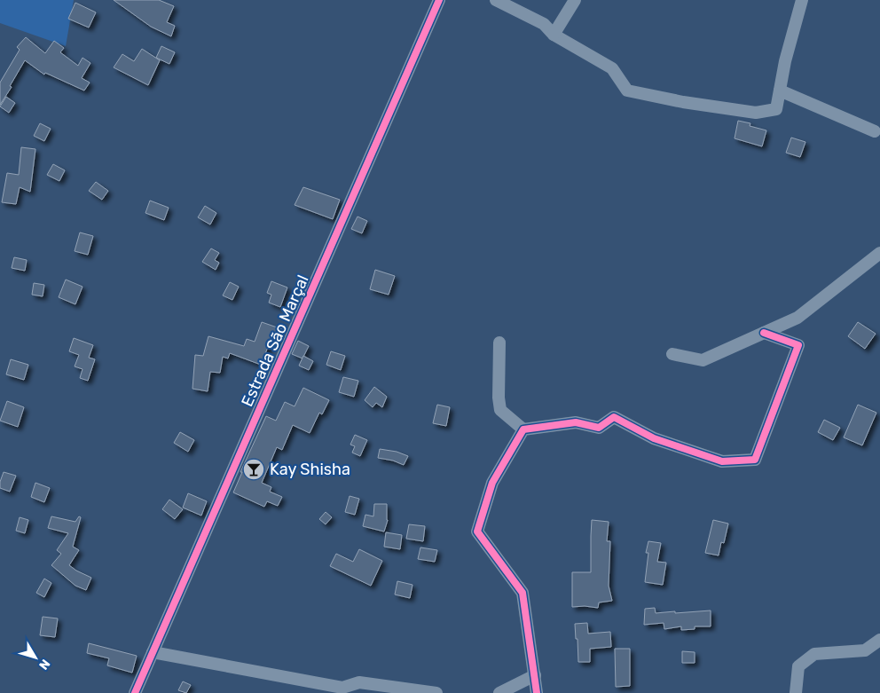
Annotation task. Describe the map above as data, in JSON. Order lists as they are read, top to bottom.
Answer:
{
  "streets": {
    "street": ["Estrada São Marçal"]
  },
  "places": {
    "bar": ["Kay Shisha"]
  },
  "north": "bottom right"
}
